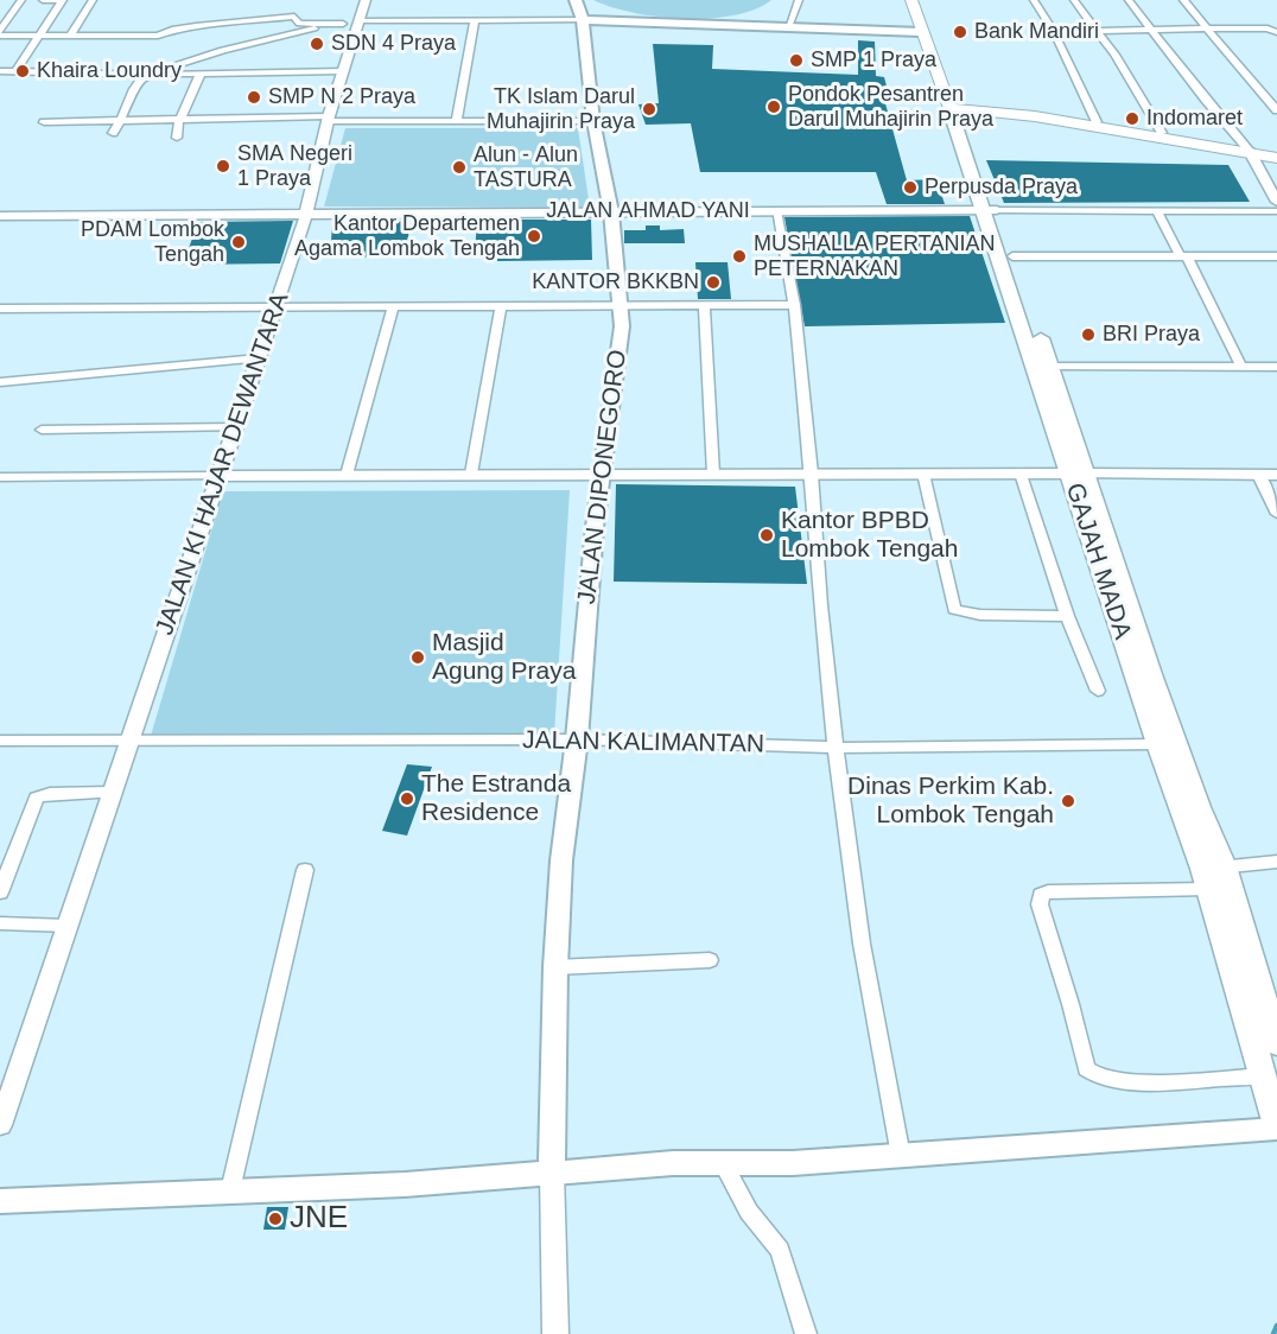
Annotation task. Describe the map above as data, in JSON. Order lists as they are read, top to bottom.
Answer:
{
  "streets": {
    "highway": ["GAJAH MADA"],
    "main road": ["JALAN DIPONEGORO"],
    "street": ["JALAN AHMAD YANI", "JALAN KI HAJAR DEWANTARA", "JALAN KALIMANTAN"]
  },
  "crossings": [
    ["JALAN AHMAD YANI", "JALAN KI HAJAR DEWANTARA"],
    ["JALAN AHMAD YANI", "JALAN DIPONEGORO"],
    ["JALAN AHMAD YANI", "GAJAH MADA"],
    ["JALAN KI HAJAR DEWANTARA", "JALAN KALIMANTAN"],
    ["JALAN DIPONEGORO", "JALAN KALIMANTAN"],
    ["GAJAH MADA", "JALAN KALIMANTAN"]
  ],
  "places": [
    "Bank Mandiri",
    "SDN 4 Praya",
    "SMP 1 Praya",
    "Khaira Loundry",
    "SMP N 2 Praya",
    "Pondok Pesantren Darul Muhajirin Praya",
    "TK Islam Darul Muhajirin Praya",
    "Indomaret",
    "SMA Negeri 1 Praya",
    "Alun - Alun TASTURA",
    "Perpusda Praya",
    "Kantor Departemen Agama Lombok Tengah",
    "PDAM Lombok Tengah",
    "MUSHALLA PERTANIAN PETERNAKAN",
    "KANTOR BKKBN",
    "BRI Praya",
    "Kantor BPBD Lombok Tengah",
    "Masjid Agung Praya",
    "The Estranda Residence",
    "Dinas Perkim Kab. Lombok Tengah",
    "JNE"
  ]
}
